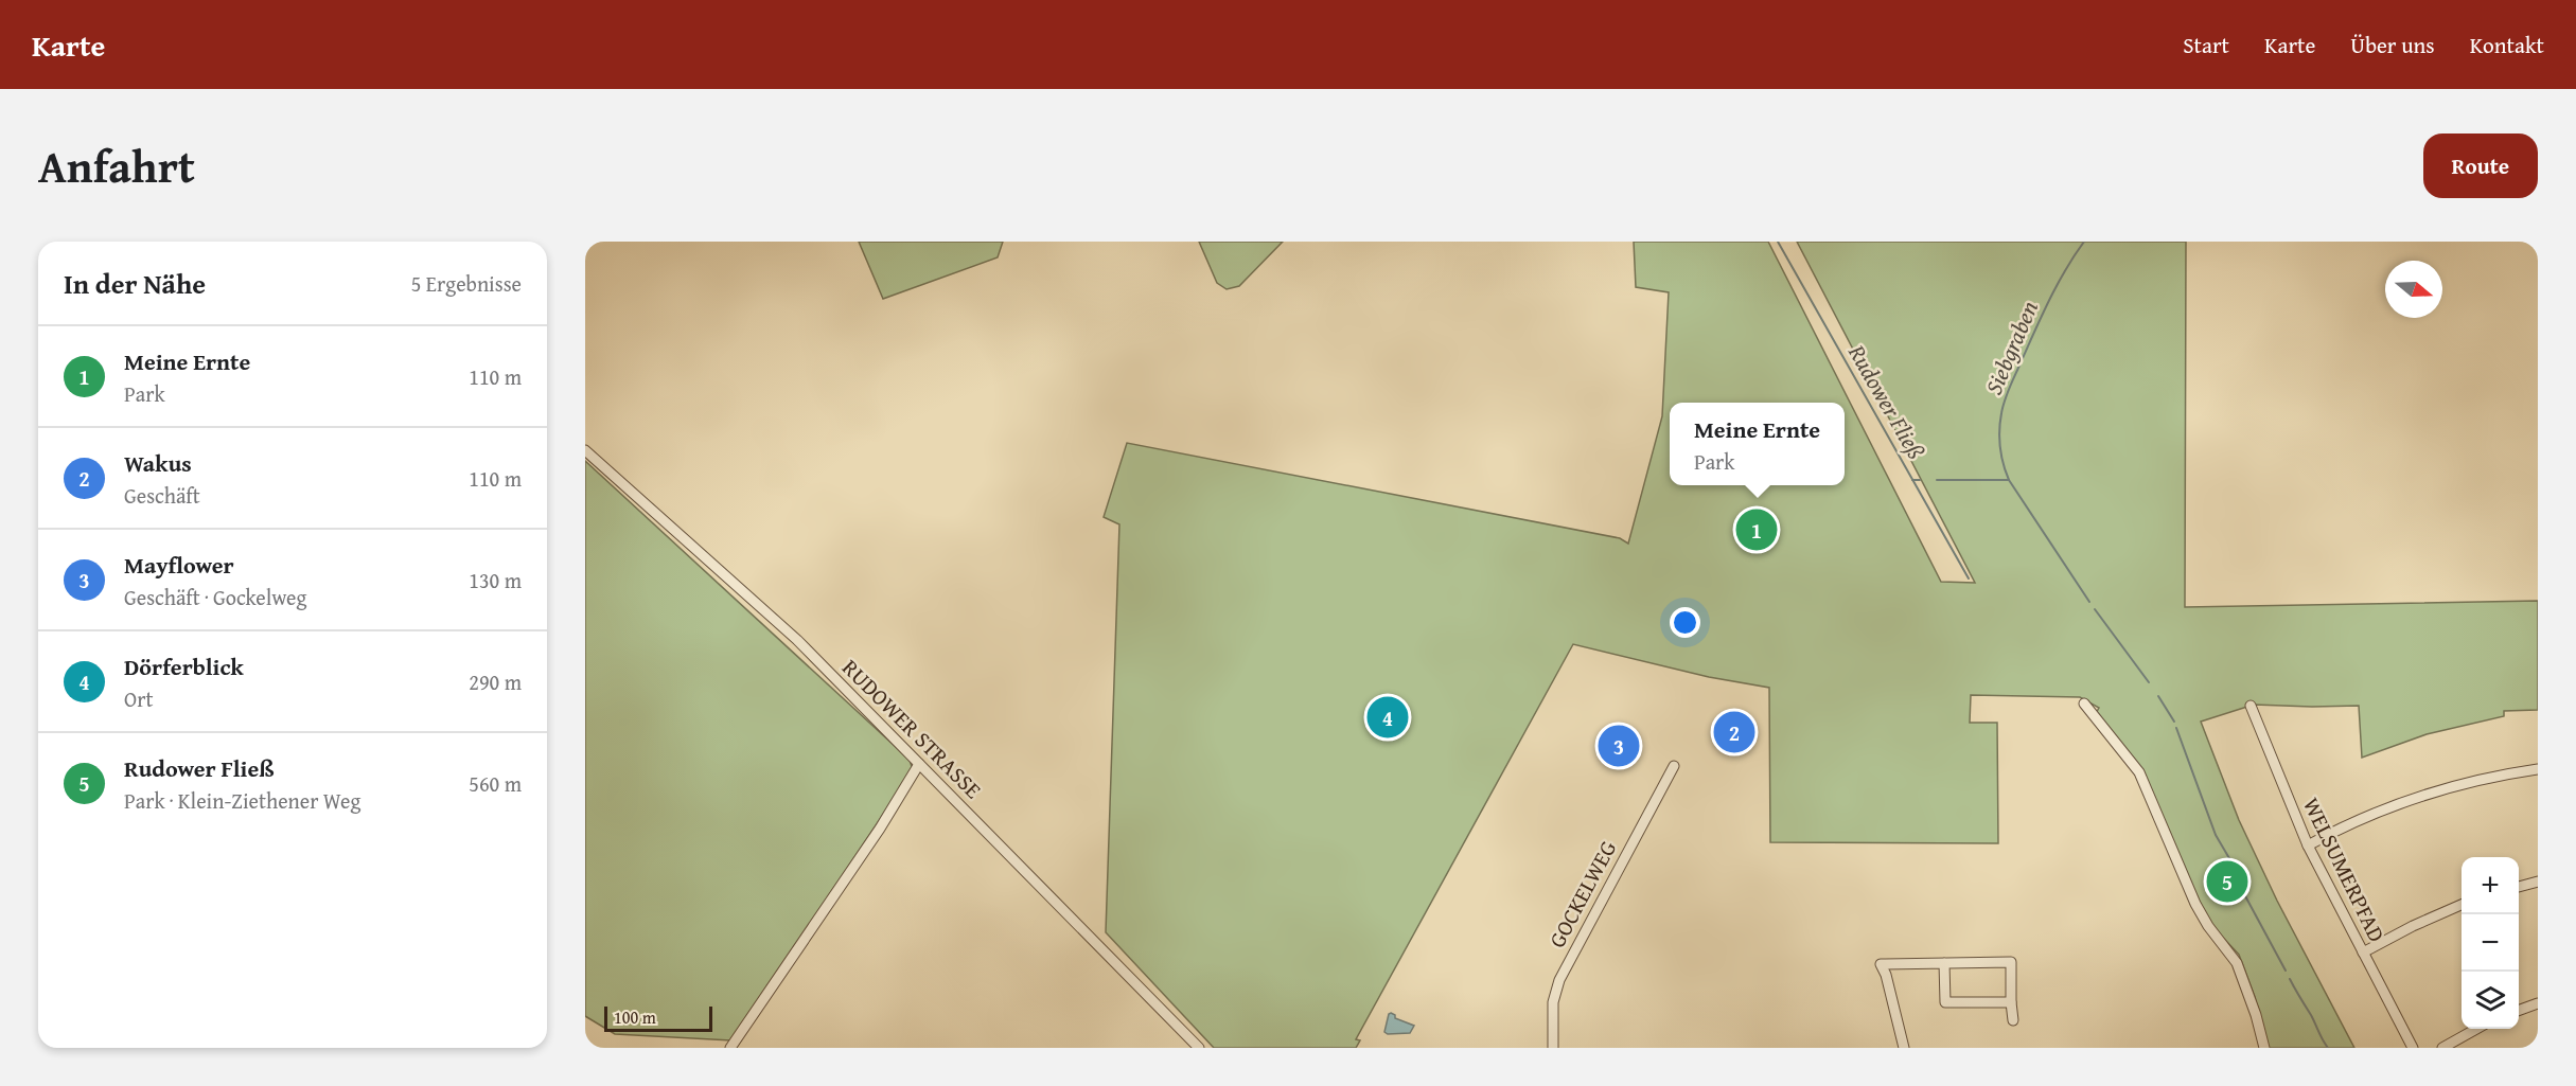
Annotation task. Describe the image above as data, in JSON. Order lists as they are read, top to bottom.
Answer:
{
  "streets": {
    "street": ["RUDOWER STRASSE", "WELSUMERPFAD", "GOCKELWEG"]
  },
  "water": ["Siebgraben", "Rudower Fließ"],
  "scale_bar": "100 m",
  "north": "right",
  "page": {
    "header": "Karte",
    "nav": [
      "Start",
      "Karte",
      "Über uns",
      "Kontakt"
    ],
    "title": "Anfahrt",
    "buttons": "Route",
    "heading": ["In der Nähe", "5 Ergebnisse"],
    "list": [
      {
        "mark": "1",
        "name": "Meine Ernte",
        "note": "Park",
        "value": "110 m"
      },
      {
        "mark": "2",
        "name": "Wakus",
        "note": "Geschäft",
        "value": "110 m"
      },
      {
        "mark": "3",
        "name": "Mayflower",
        "note": "Geschäft · Gockelweg",
        "value": "130 m"
      },
      {
        "mark": "4",
        "name": "Dörferblick",
        "note": "Ort",
        "value": "290 m"
      },
      {
        "mark": "5",
        "name": "Rudower Fließ",
        "note": "Park · Klein-Ziethener Weg",
        "value": "560 m"
      }
    ],
    "popup": ["Meine Ernte", "Park"],
    "pins": [
      "1",
      "4",
      "2",
      "3",
      "5"
    ],
    "map_buttons": ["+", "−"],
    "scale": "100 m"
  }
}
